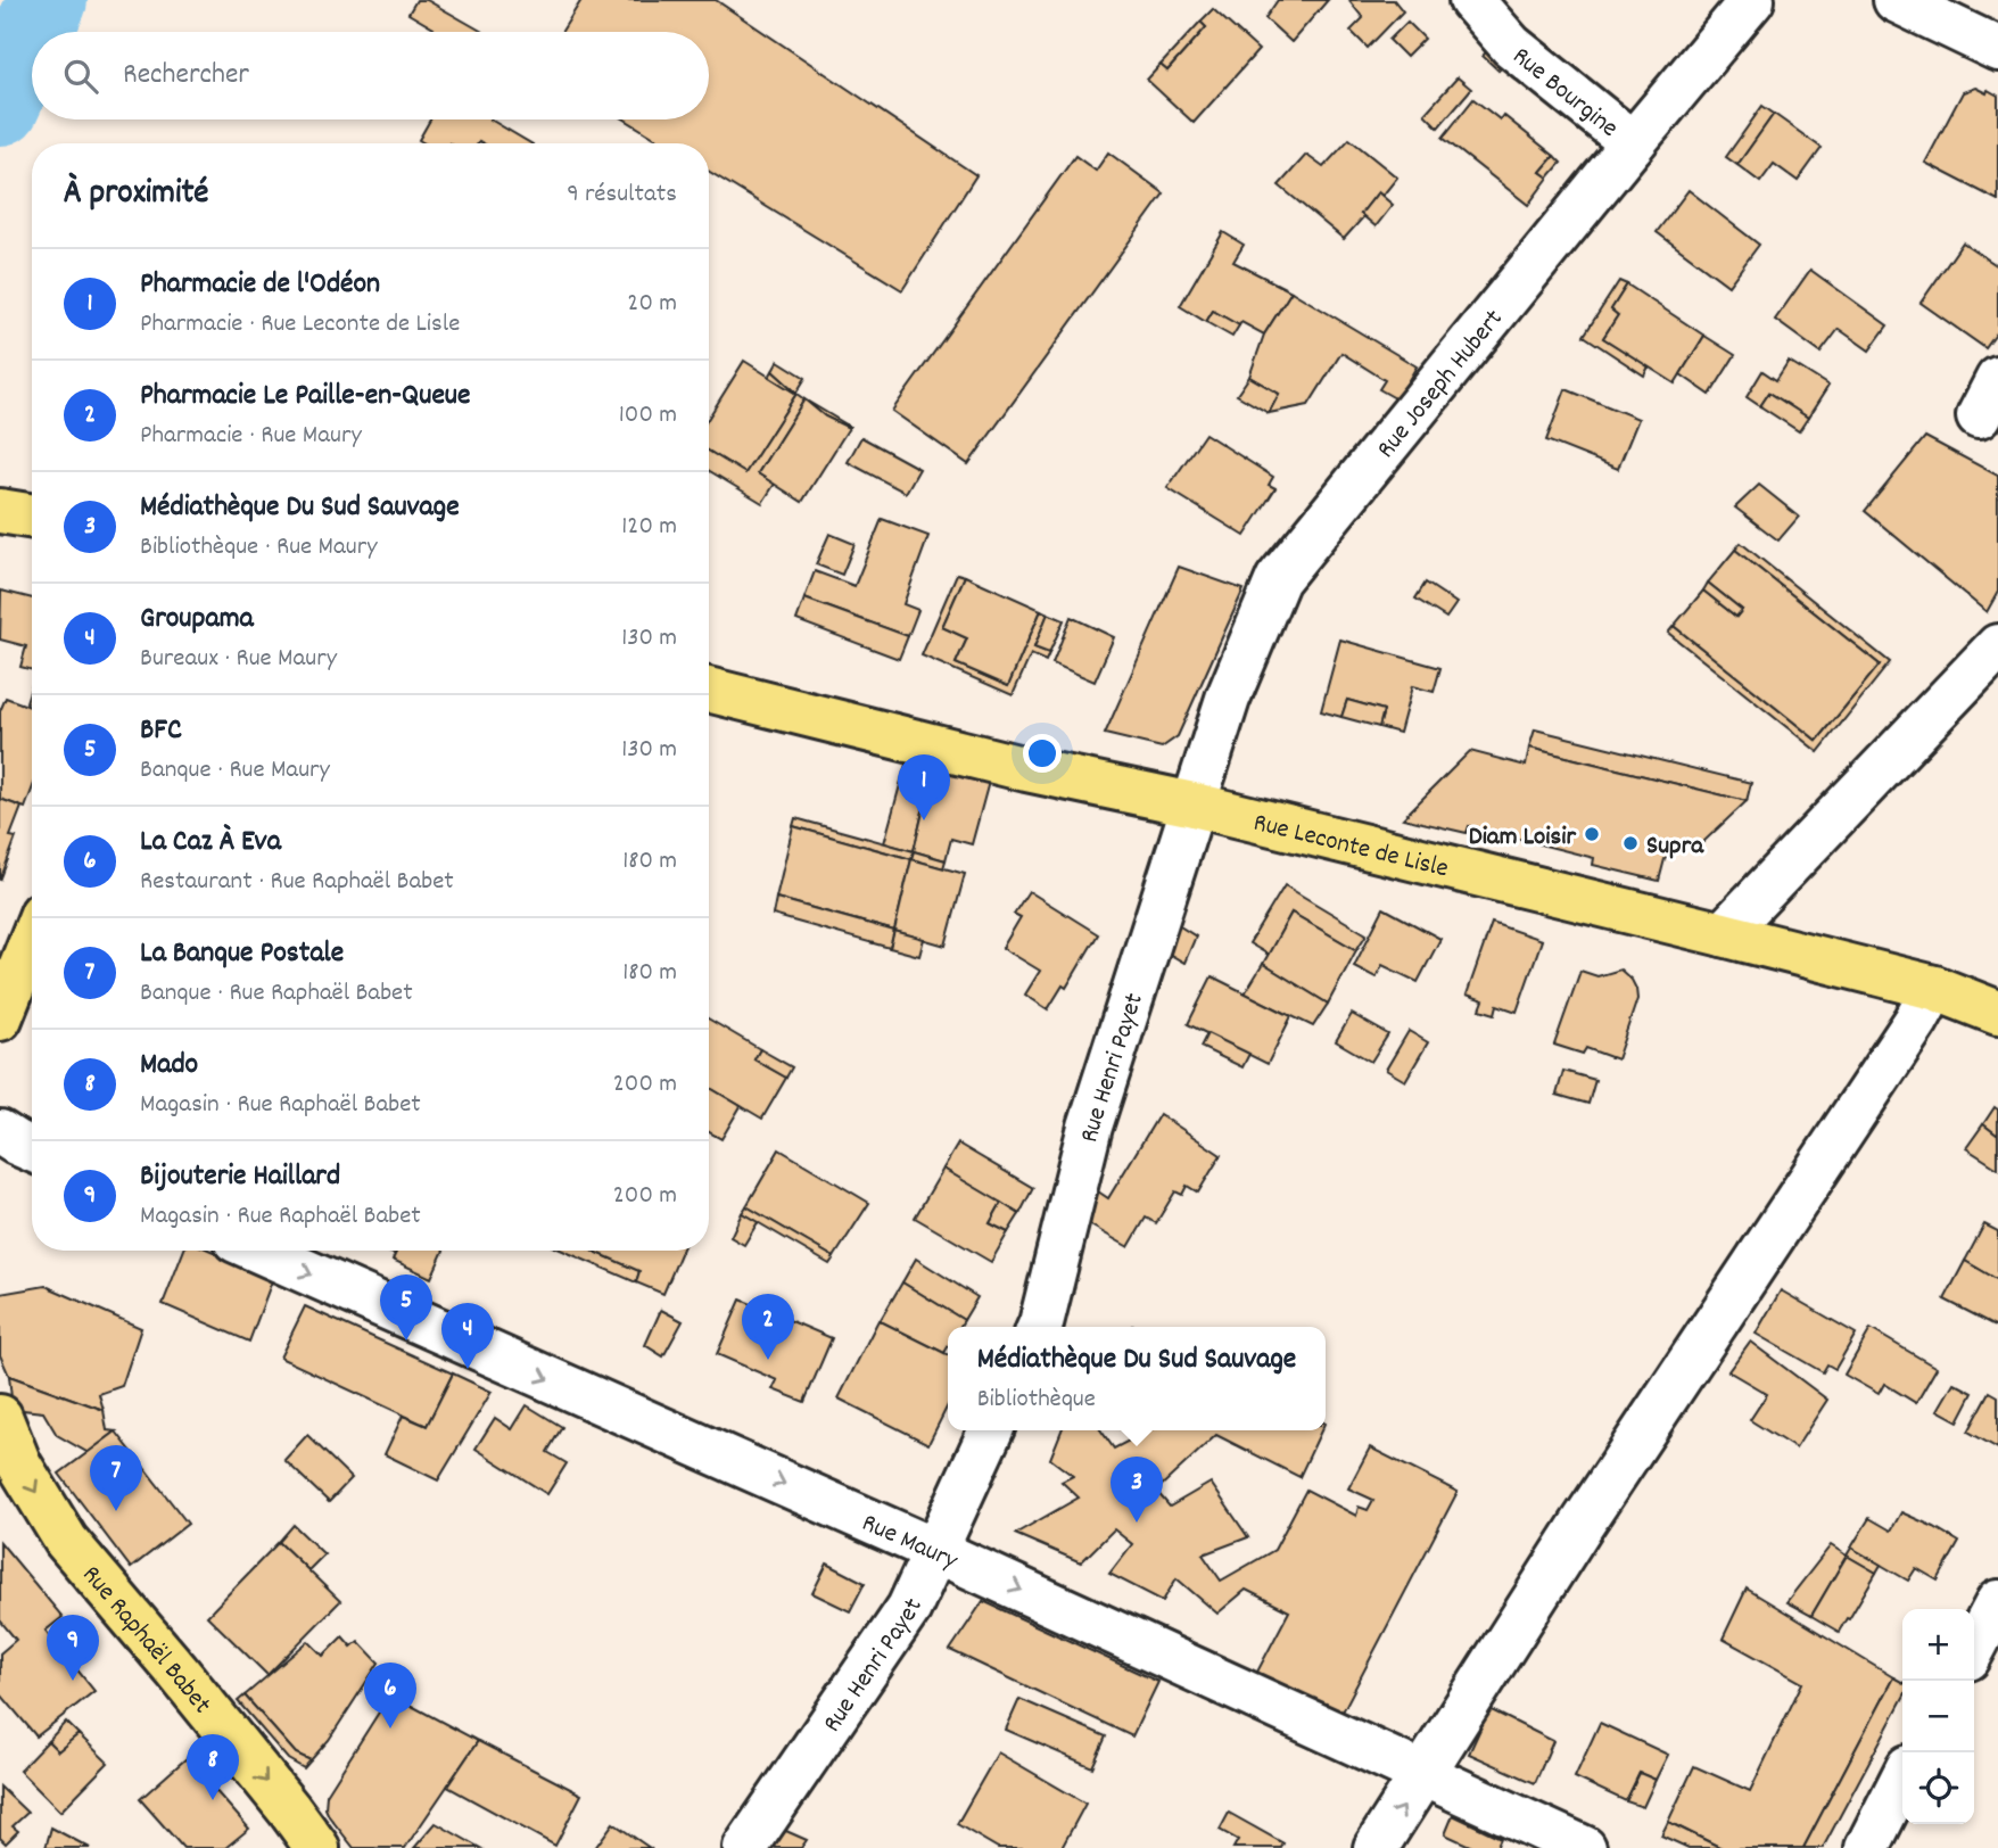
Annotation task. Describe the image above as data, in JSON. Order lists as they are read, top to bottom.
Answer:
{
  "streets": {
    "main road": ["Rue Leconte de Lisle", "Rue Raphaël Babet"],
    "street": [
      "Rue Bourgine",
      "Rue Joseph Hubert",
      "Rue Henri Payet",
      "Rue Maury"
    ]
  },
  "crossings": [
    ["Rue Bourgine", "Rue Joseph Hubert"],
    ["Rue Joseph Hubert", "Rue Leconte de Lisle"],
    ["Rue Joseph Hubert", "Rue Henri Payet"],
    ["Rue Leconte de Lisle", "Rue Henri Payet"],
    ["Rue Henri Payet", "Rue Maury"]
  ],
  "one_way": ["Rue Maury", "Rue Raphaël Babet"],
  "places": ["Diam Loisir", "Supra"],
  "page": {
    "search": "Rechercher",
    "heading": ["À proximité", "9 résultats"],
    "list": [
      {
        "mark": "1",
        "name": "Pharmacie de l'Odéon",
        "note": "Pharmacie · Rue Leconte de Lisle",
        "value": "20 m"
      },
      {
        "mark": "2",
        "name": "Pharmacie Le Paille-en-Queue",
        "note": "Pharmacie · Rue Maury",
        "value": "100 m"
      },
      {
        "mark": "3",
        "name": "Médiathèque Du Sud Sauvage",
        "note": "Bibliothèque · Rue Maury",
        "value": "120 m"
      },
      {
        "mark": "4",
        "name": "Groupama",
        "note": "Bureaux · Rue Maury",
        "value": "130 m"
      },
      {
        "mark": "5",
        "name": "BFC",
        "note": "Banque · Rue Maury",
        "value": "130 m"
      },
      {
        "mark": "6",
        "name": "La Caz À Eva",
        "note": "Restaurant · Rue Raphaël Babet",
        "value": "180 m"
      },
      {
        "mark": "7",
        "name": "La Banque Postale",
        "note": "Banque · Rue Raphaël Babet",
        "value": "180 m"
      },
      {
        "mark": "8",
        "name": "Mado",
        "note": "Magasin · Rue Raphaël Babet",
        "value": "200 m"
      },
      {
        "mark": "9",
        "name": "Bijouterie Haillard",
        "note": "Magasin · Rue Raphaël Babet",
        "value": "200 m"
      }
    ],
    "pins": [
      "1",
      "5",
      "2",
      "4",
      "7",
      "3",
      "9",
      "6",
      "8"
    ],
    "popup": ["Médiathèque Du Sud Sauvage", "Bibliothèque"],
    "map_buttons": ["+", "−"]
  }
}
